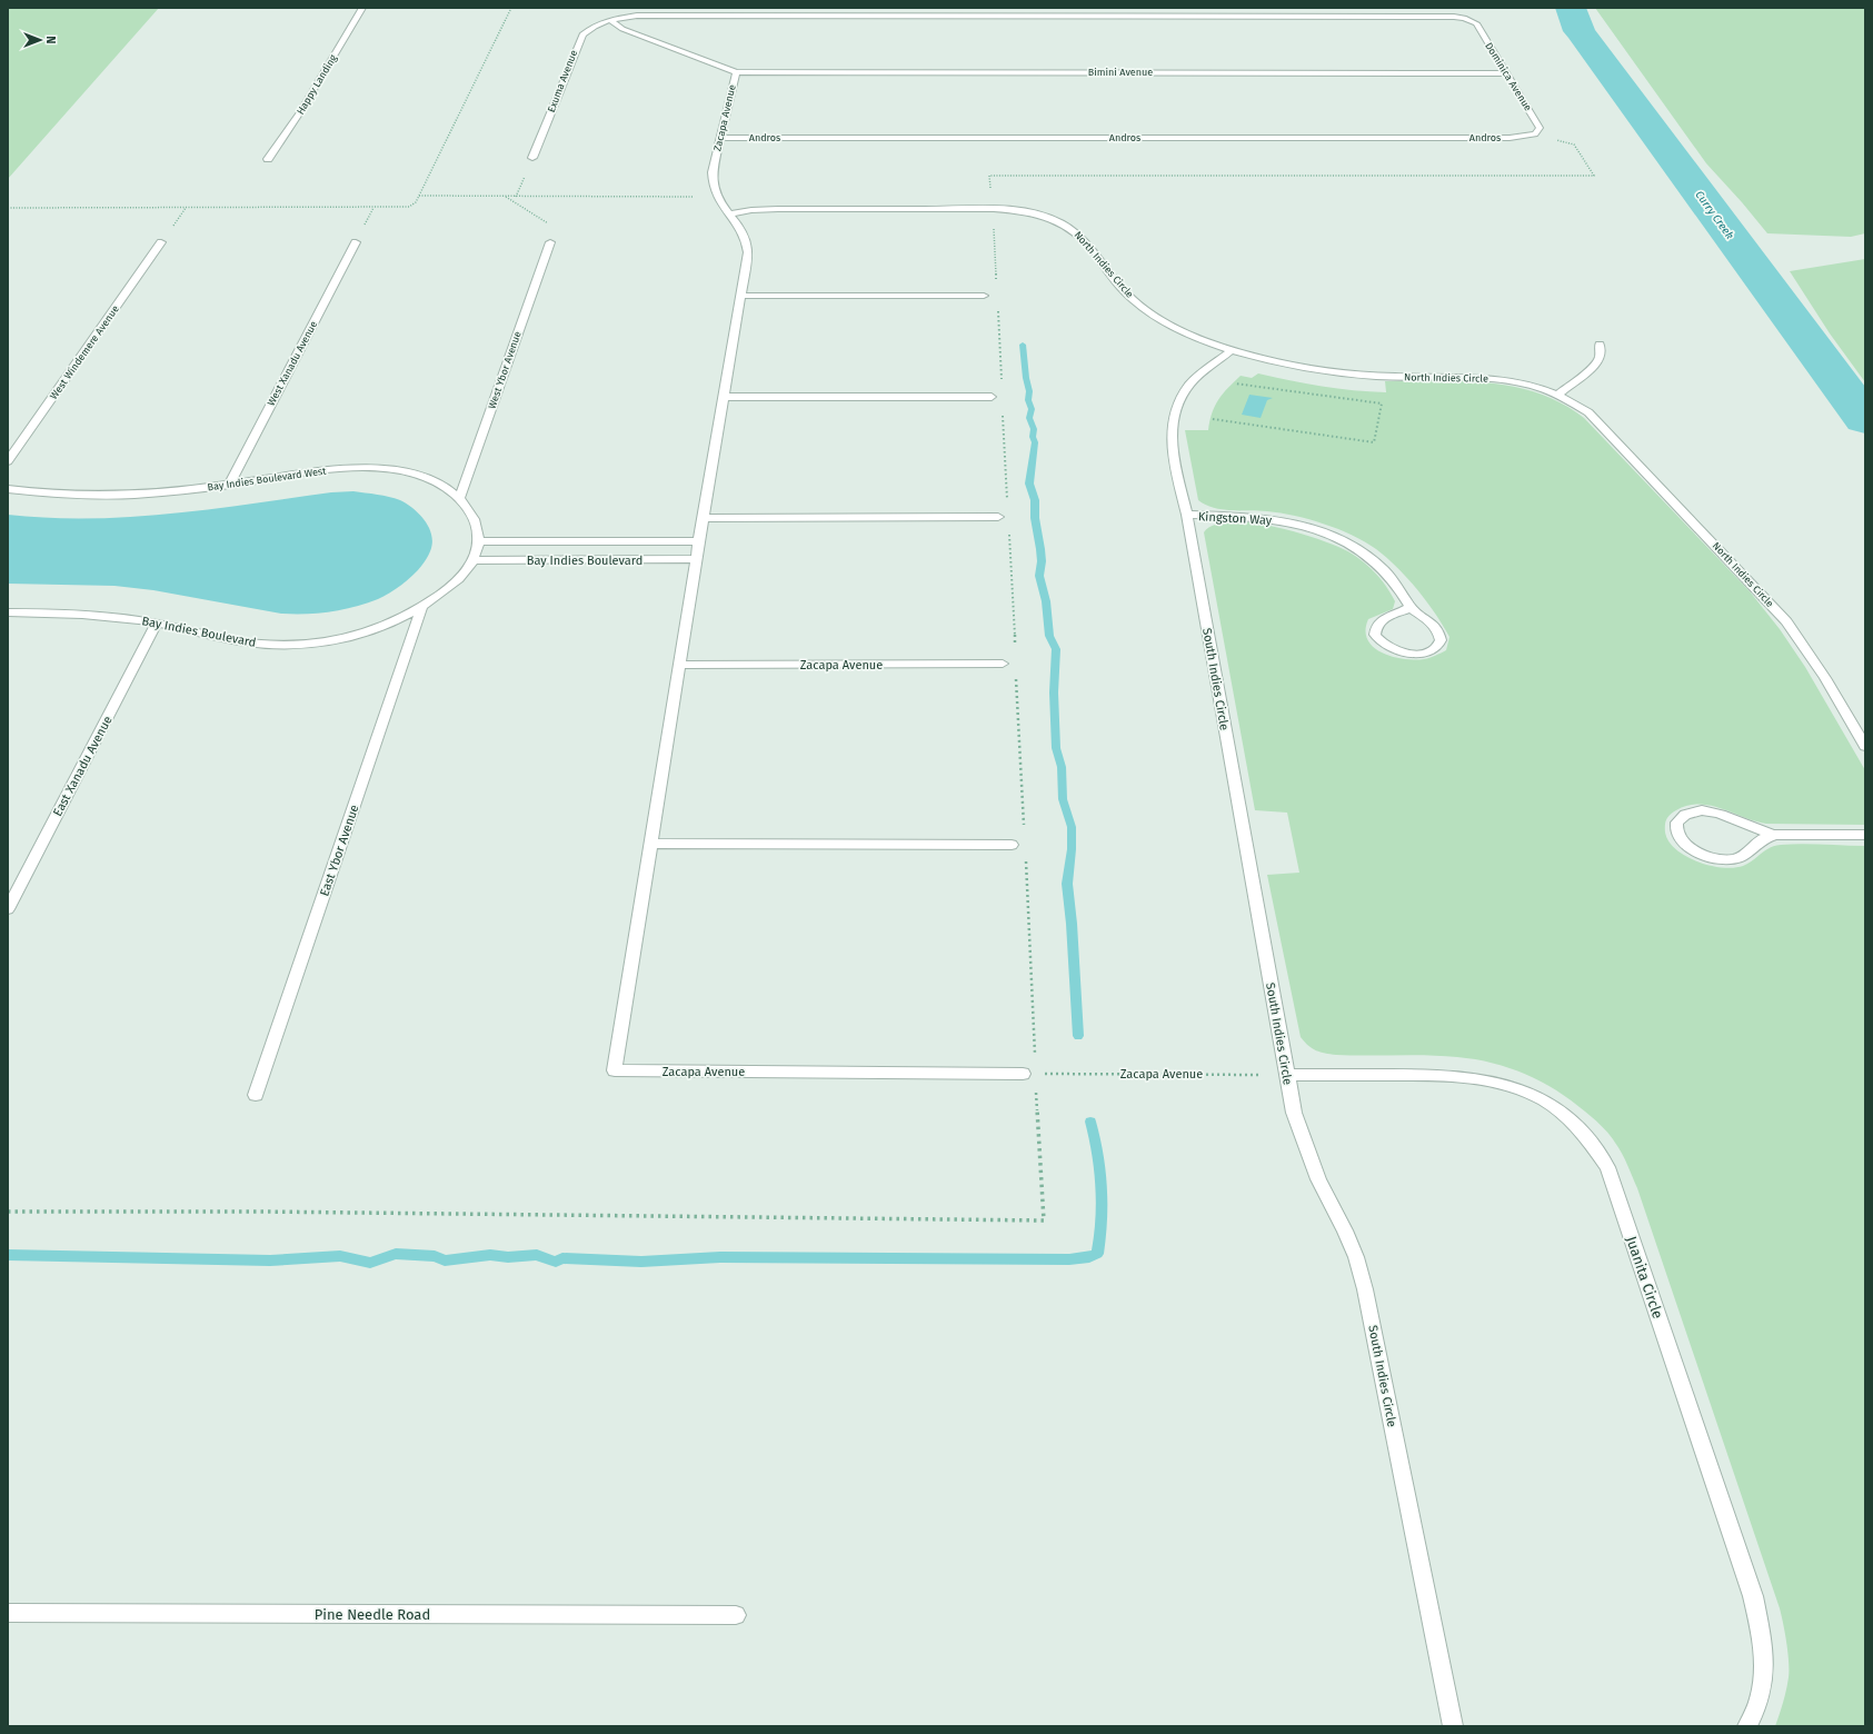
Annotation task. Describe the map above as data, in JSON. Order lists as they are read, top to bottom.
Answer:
{
  "streets": {
    "street": [
      "Bimini Avenue",
      "Dominica Avenue",
      "Exuma Avenue",
      "Happy Landing",
      "Zacapa Avenue",
      "Andros",
      "North Indies Circle",
      "West Windemere Avenue",
      "West Xanadu Avenue",
      "West Ybor Avenue",
      "Bay Indies Boulevard West",
      "Kingston Way",
      "Bay Indies Boulevard",
      "South Indies Circle",
      "East Xanadu Avenue",
      "East Ybor Avenue",
      "Juanita Circle",
      "Pine Needle Road"
    ]
  },
  "crossings": [
    ["Bimini Avenue", "Dominica Avenue"],
    ["Bimini Avenue", "Zacapa Avenue"],
    ["Dominica Avenue", "Exuma Avenue"],
    ["Dominica Avenue", "Andros"],
    ["Exuma Avenue", "Zacapa Avenue"],
    ["Zacapa Avenue", "Andros"],
    ["Zacapa Avenue", "Bay Indies Boulevard"],
    ["Zacapa Avenue", "South Indies Circle"],
    ["Zacapa Avenue", "Juanita Circle"],
    ["North Indies Circle", "South Indies Circle"],
    ["West Xanadu Avenue", "Bay Indies Boulevard West"],
    ["West Ybor Avenue", "Bay Indies Boulevard West"],
    ["Bay Indies Boulevard West", "Bay Indies Boulevard"],
    ["Kingston Way", "South Indies Circle"],
    ["Bay Indies Boulevard", "East Xanadu Avenue"],
    ["Bay Indies Boulevard", "East Ybor Avenue"],
    ["South Indies Circle", "Juanita Circle"]
  ],
  "water": ["Curry Creek"],
  "north": "right"
}
